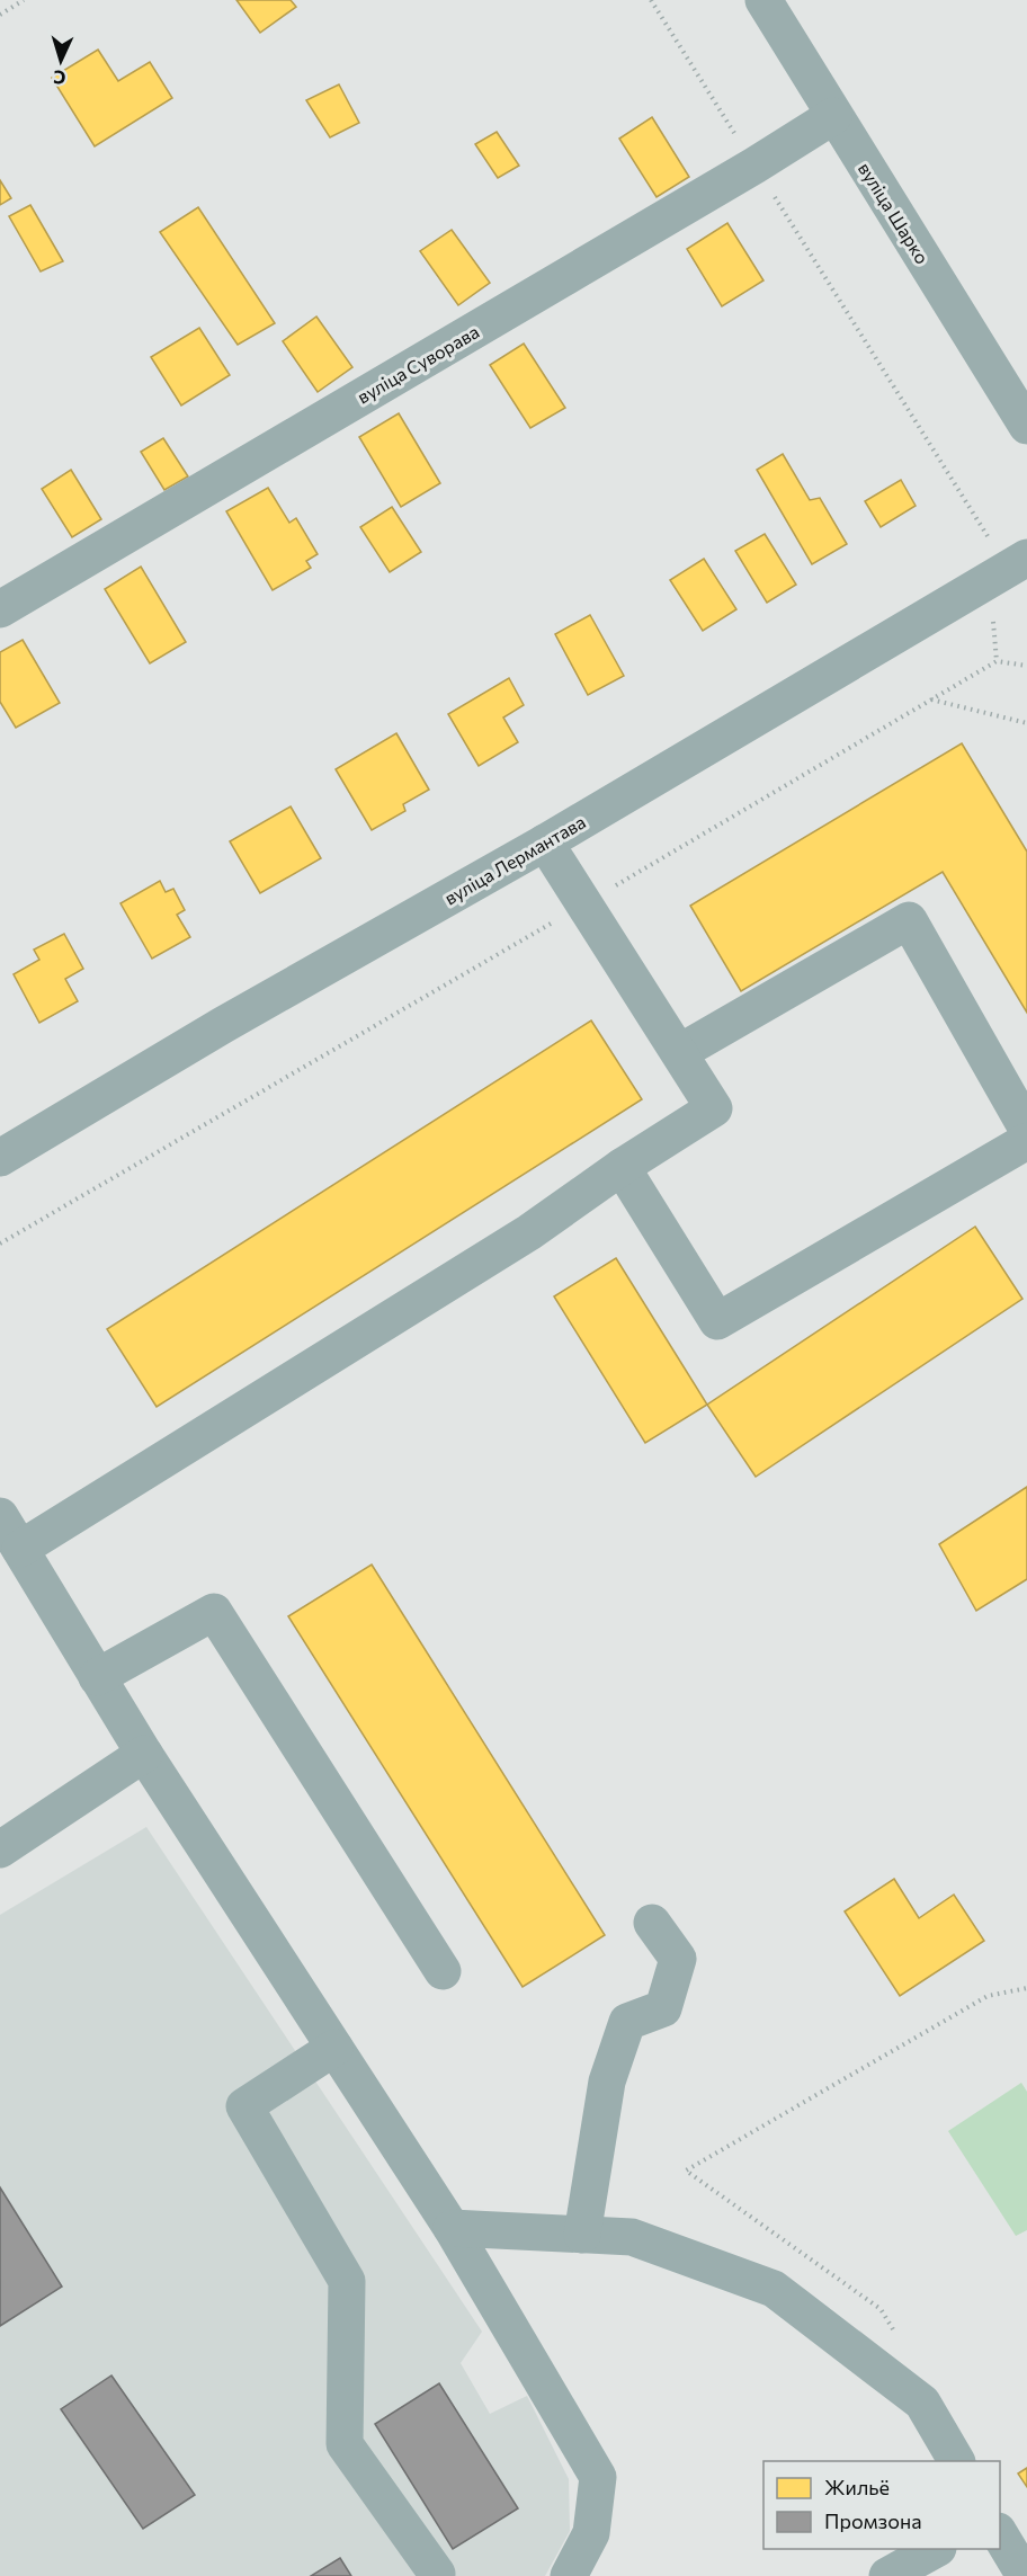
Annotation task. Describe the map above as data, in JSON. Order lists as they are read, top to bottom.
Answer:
{
  "streets": {
    "street": ["вуліца Шарко", "вуліца Суворава", "вуліца Лермантава"]
  },
  "crossings": [
    ["вуліца Шарко", "вуліца Суворава"]
  ],
  "legend": ["Жильё", "Промзона"],
  "north": "bottom"
}
